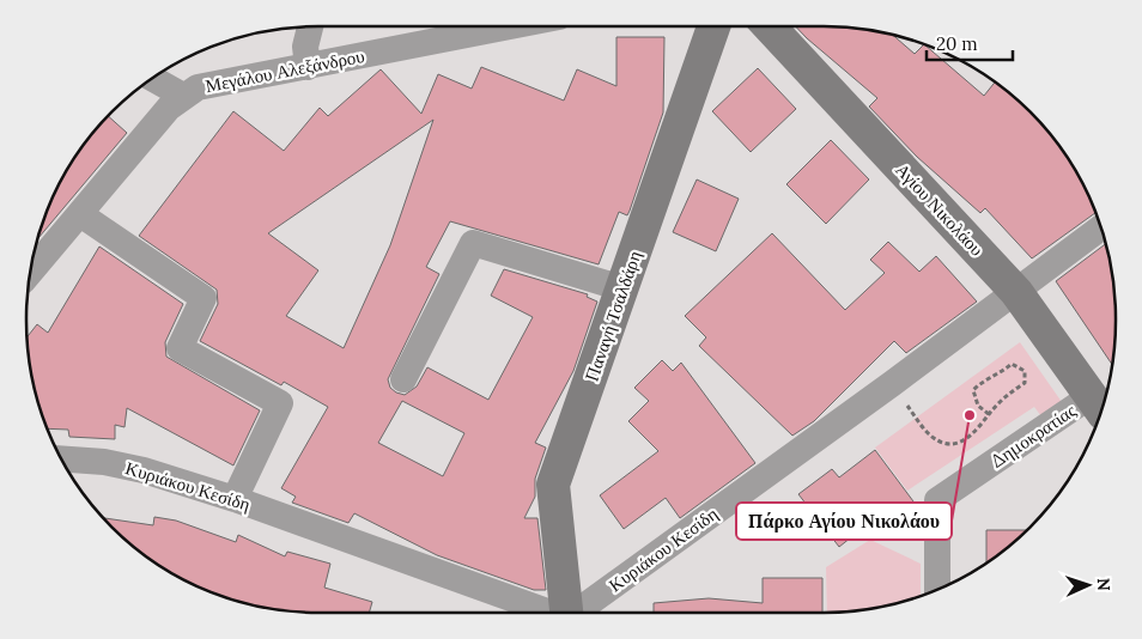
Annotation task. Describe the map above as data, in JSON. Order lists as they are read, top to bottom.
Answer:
{
  "streets": {
    "street": [
      "Μεγάλου Αλεξάνδρου",
      "Αγίου Νικολάου",
      "Παναγή Τσαλδάρη",
      "Δημοκρατίας",
      "Κυριάκου Κεσίδη"
    ]
  },
  "crossings": [
    ["Αγίου Νικολάου", "Δημοκρατίας"],
    ["Αγίου Νικολάου", "Κυριάκου Κεσίδη"]
  ],
  "places": ["Πάρκο Αγίου Νικολάου"],
  "scale_bar": "20 m",
  "north": "right"
}
